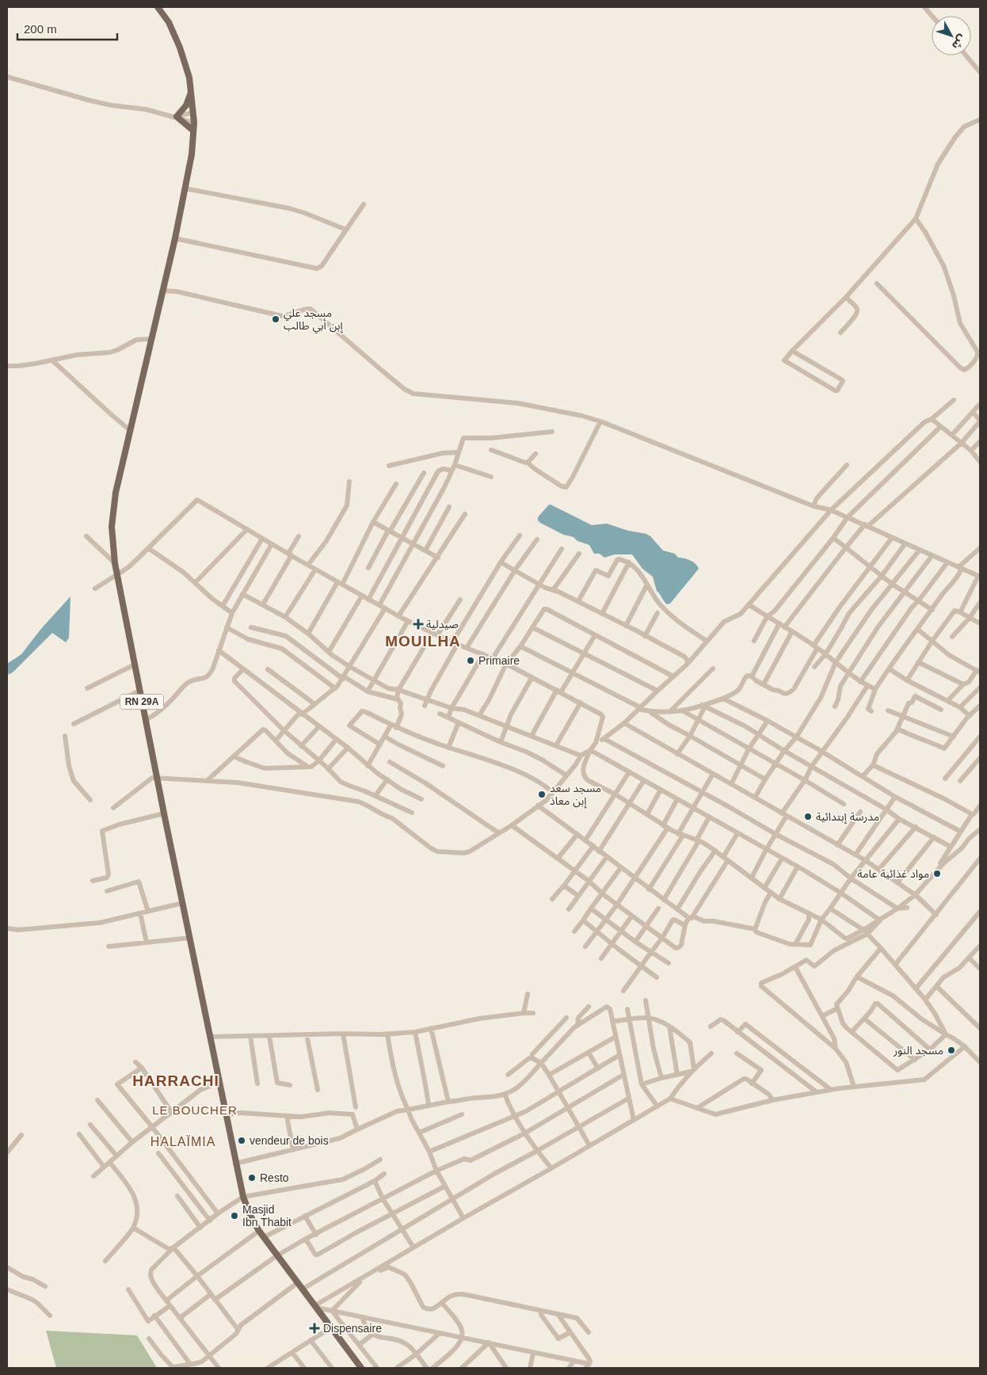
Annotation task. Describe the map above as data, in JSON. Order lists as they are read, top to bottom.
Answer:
{
  "streets": {
    "main road": ["RN 29A"]
  },
  "districts": [
    "MOUILHA",
    "HARRACHI",
    "LE BOUCHER",
    "HALAÏMIA"
  ],
  "places": {
    "other": [
      "مسجد علي إبن أبي طالب",
      "Primaire",
      "مسجد سعد إبن معاذ",
      "مدرسة إبتدائية",
      "مواد غذائية عامة",
      "مسجد النور",
      "vendeur de bois",
      "Resto",
      "Masjid Ibn Thabit"
    ],
    "health": ["صيدلية", "Dispensaire"]
  },
  "scale_bar": "200 m",
  "north": "bottom right"
}
